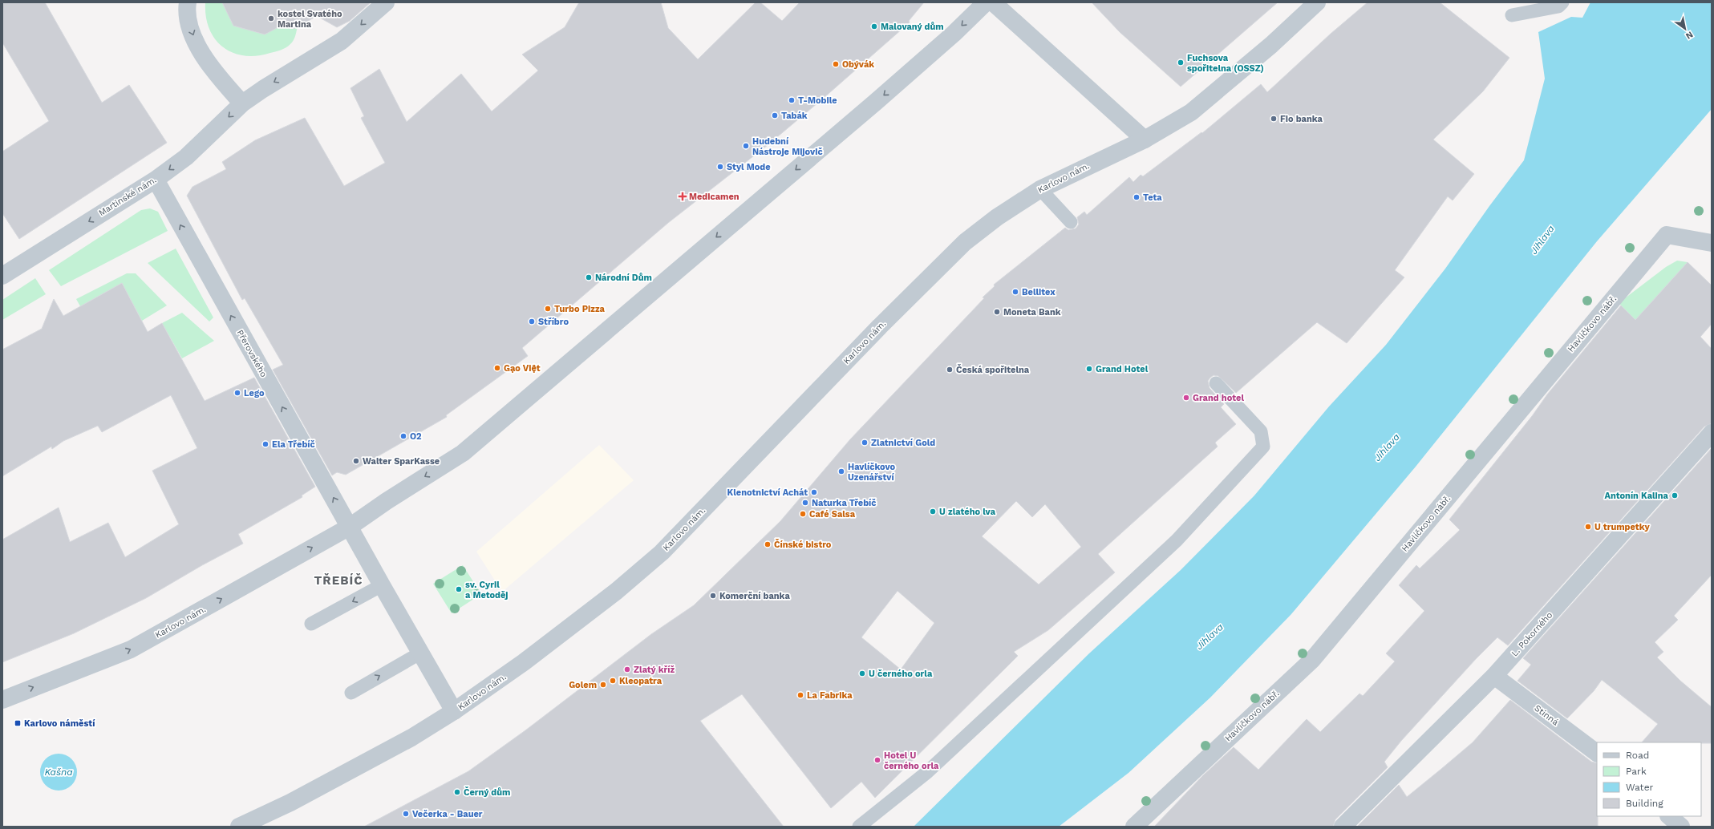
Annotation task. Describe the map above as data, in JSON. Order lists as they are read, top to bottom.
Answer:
{
  "streets": {
    "street": [
      "Karlovo nám.",
      "Martinské nám.",
      "Havlíčkovo nábř.",
      "Přerovského",
      "L. Pokorného",
      "Stinná"
    ]
  },
  "crossings": [
    ["Karlovo nám.", "Přerovského"],
    ["Martinské nám.", "Přerovského"],
    ["L. Pokorného", "Stinná"]
  ],
  "one_way": ["Martinské nám.", "Přerovského"],
  "districts": ["TŘEBÍČ"],
  "water": ["Jihlava", "Kašna"],
  "places": {
    "other": [
      "kostel Svatého Martina",
      "Malovaný dům",
      "Fuchsova spořitelna (OSSZ)",
      "Obývák",
      "T-Mobile",
      "Tabák",
      "Fio banka",
      "Hudební Nástroje Mijovič",
      "Styl Mode",
      "Teta",
      "Národní Dům",
      "Bellitex",
      "Turbo Pizza",
      "Moneta Bank",
      "Stříbro",
      "Gạo Việt",
      "Grand Hotel",
      "Česká spořitelna",
      "Lego",
      "Grand hotel",
      "O2",
      "Zlatnictví Gold",
      "Ela Třebíč",
      "Walter SparKasse",
      "Havlíčkovo Uzenářství",
      "Klenotnictví Achát",
      "Antonín Kalina",
      "Naturka Třebíč",
      "U zlatého lva",
      "Café Salsa",
      "U trumpetky",
      "Čínské bistro",
      "sv. Cyril a Metoděj",
      "Komerční banka",
      "Zlatý kříž",
      "U černého orla",
      "Kleopatra",
      "Golem",
      "La Fabrika",
      "Hotel U černého orla",
      "Černý dům",
      "Večerka - Bauer"
    ],
    "health": ["Medicamen"],
    "transit": ["Karlovo náměstí"]
  },
  "legend": [
    "Road",
    "Park",
    "Water",
    "Building"
  ],
  "north": "bottom right"
}
